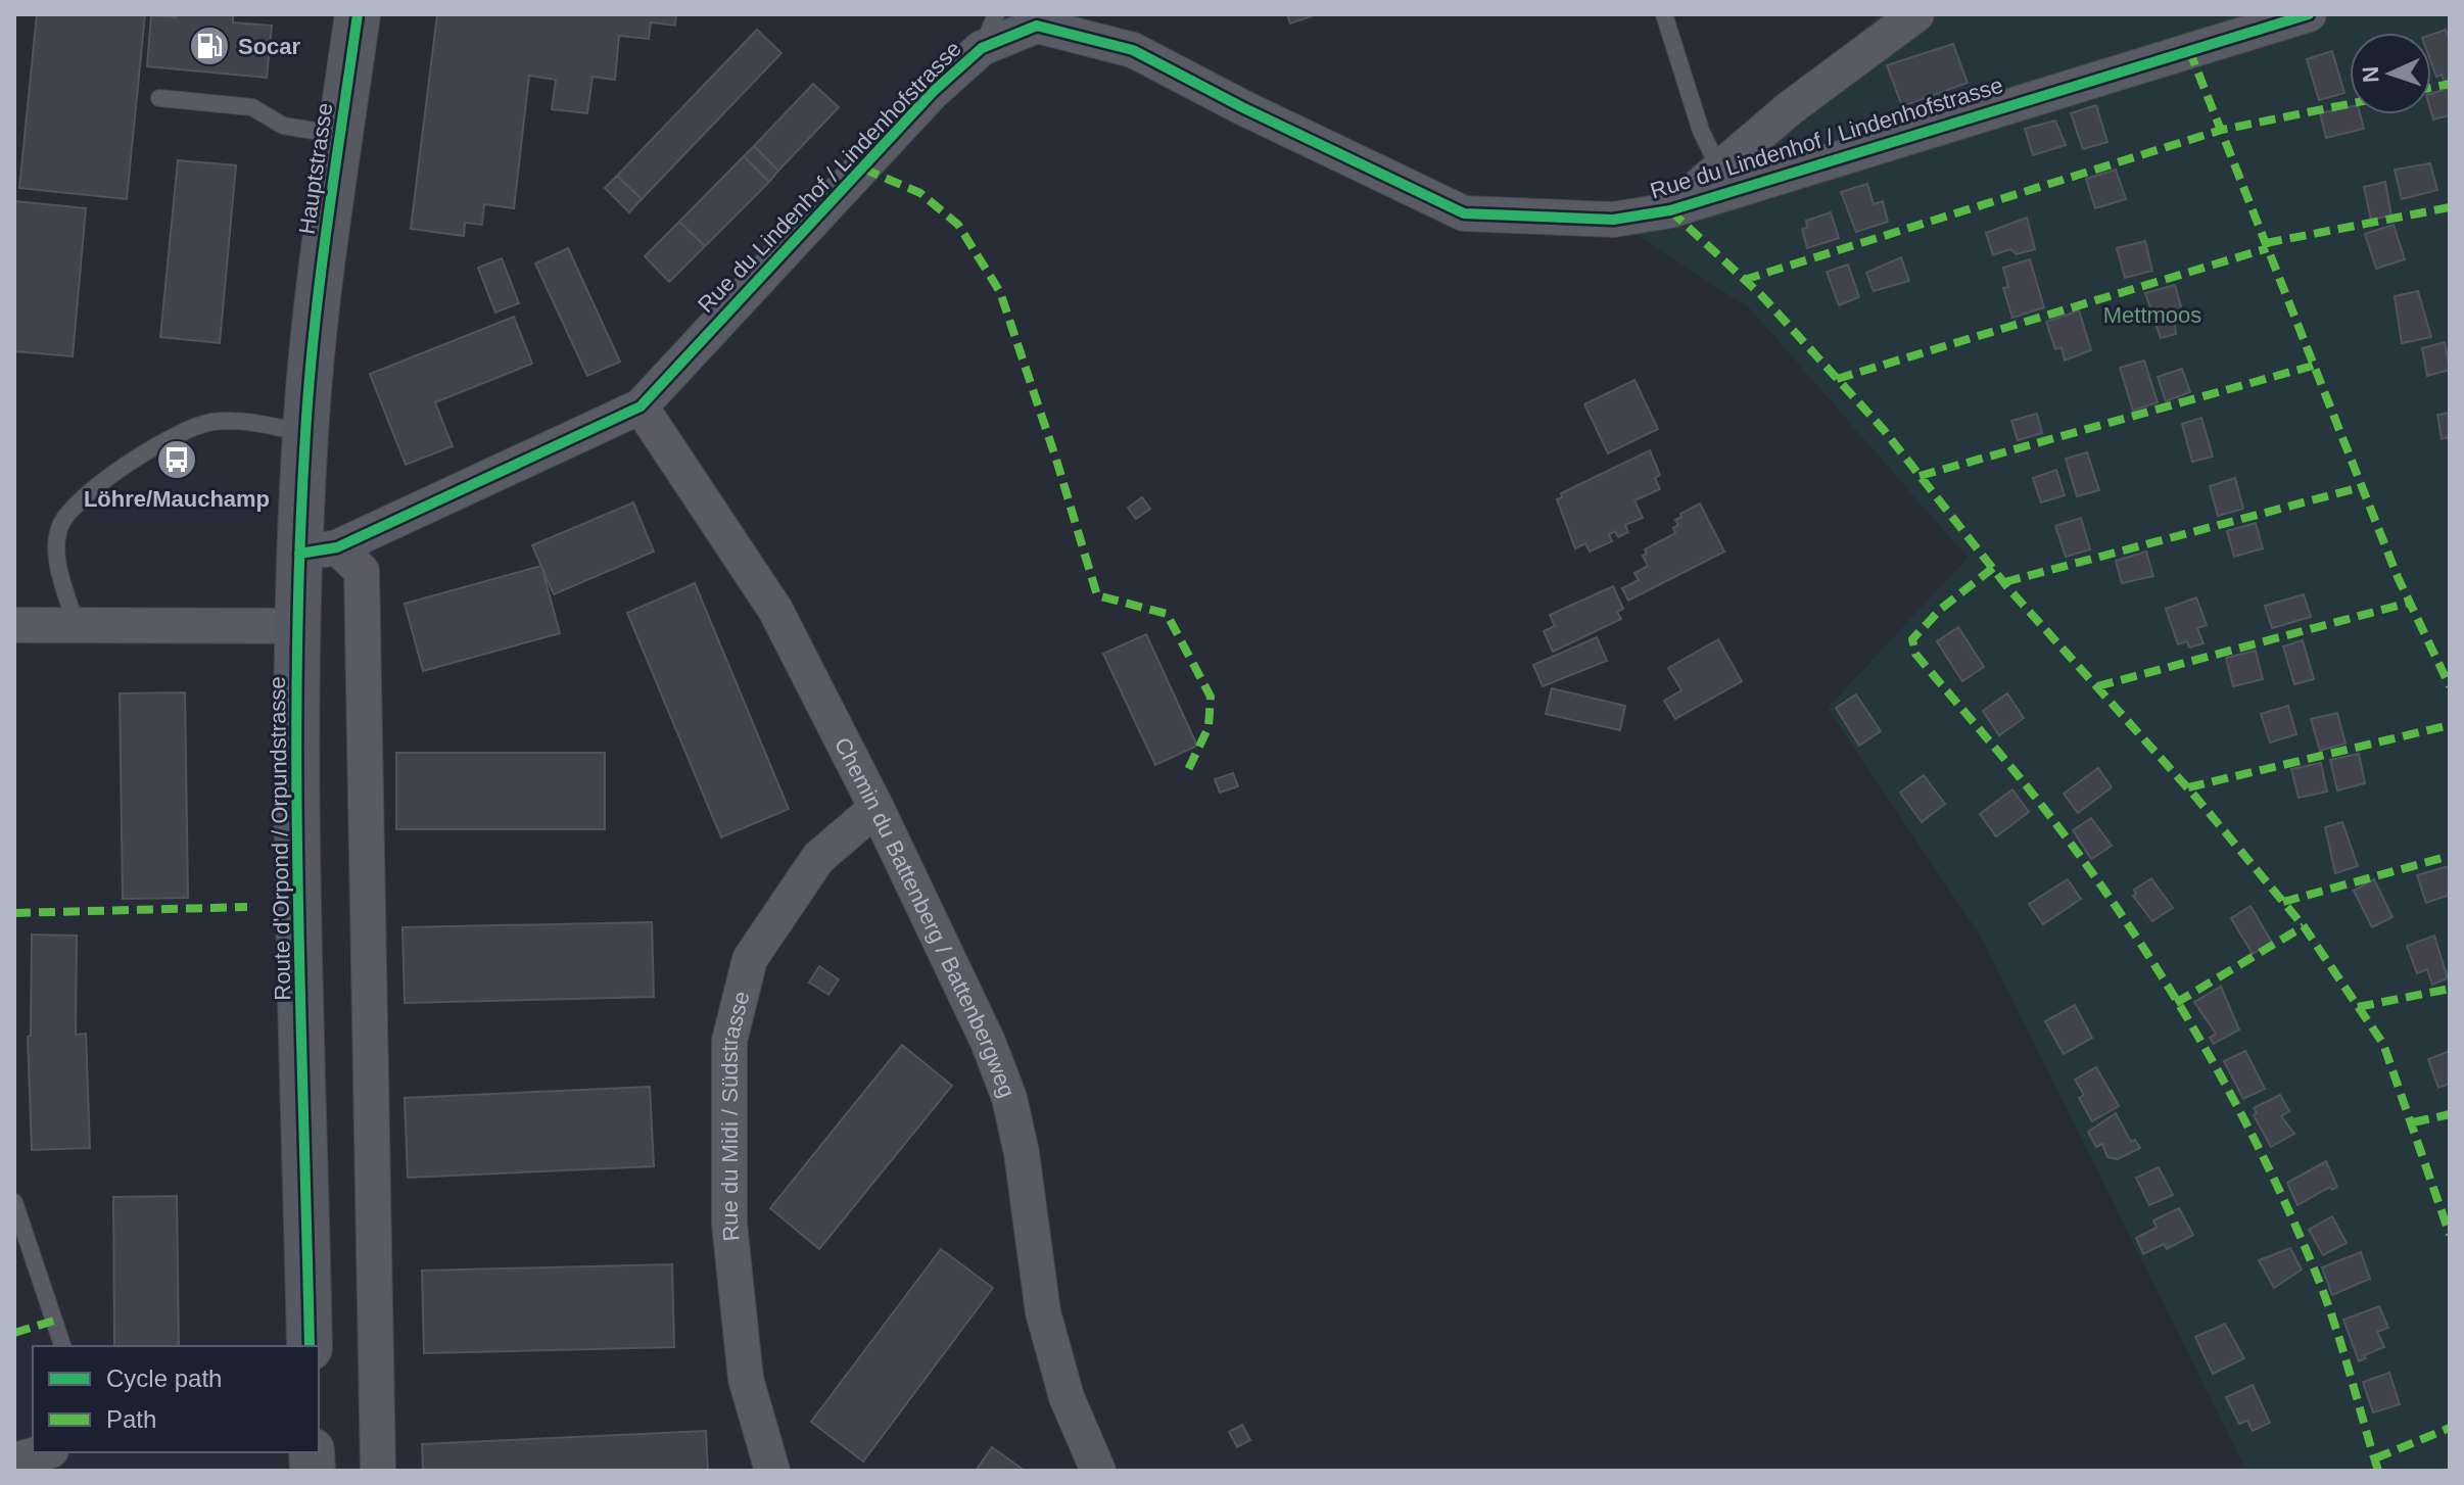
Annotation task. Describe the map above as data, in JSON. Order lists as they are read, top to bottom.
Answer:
{
  "streets": {
    "main road": ["Hauptstrasse", "Route d'Orpond / Orpundstrasse"],
    "street": ["Rue du Lindenhof / Lindenhofstrasse", "Chemin du Battenberg / Battenbergweg", "Rue du Midi / Südstrasse"]
  },
  "crossings": [
    ["Rue du Lindenhof / Lindenhofstrasse", "Route d'Orpond / Orpundstrasse"],
    ["Rue du Lindenhof / Lindenhofstrasse", "Chemin du Battenberg / Battenbergweg"],
    ["Hauptstrasse", "Route d'Orpond / Orpundstrasse"],
    ["Chemin du Battenberg / Battenbergweg", "Rue du Midi / Südstrasse"]
  ],
  "parks": ["Mettmoos"],
  "places": {
    "fuel station": ["Socar"],
    "bus stop": ["Löhre/Mauchamp"]
  },
  "legend": ["Cycle path", "Path"],
  "north": "left"
}
